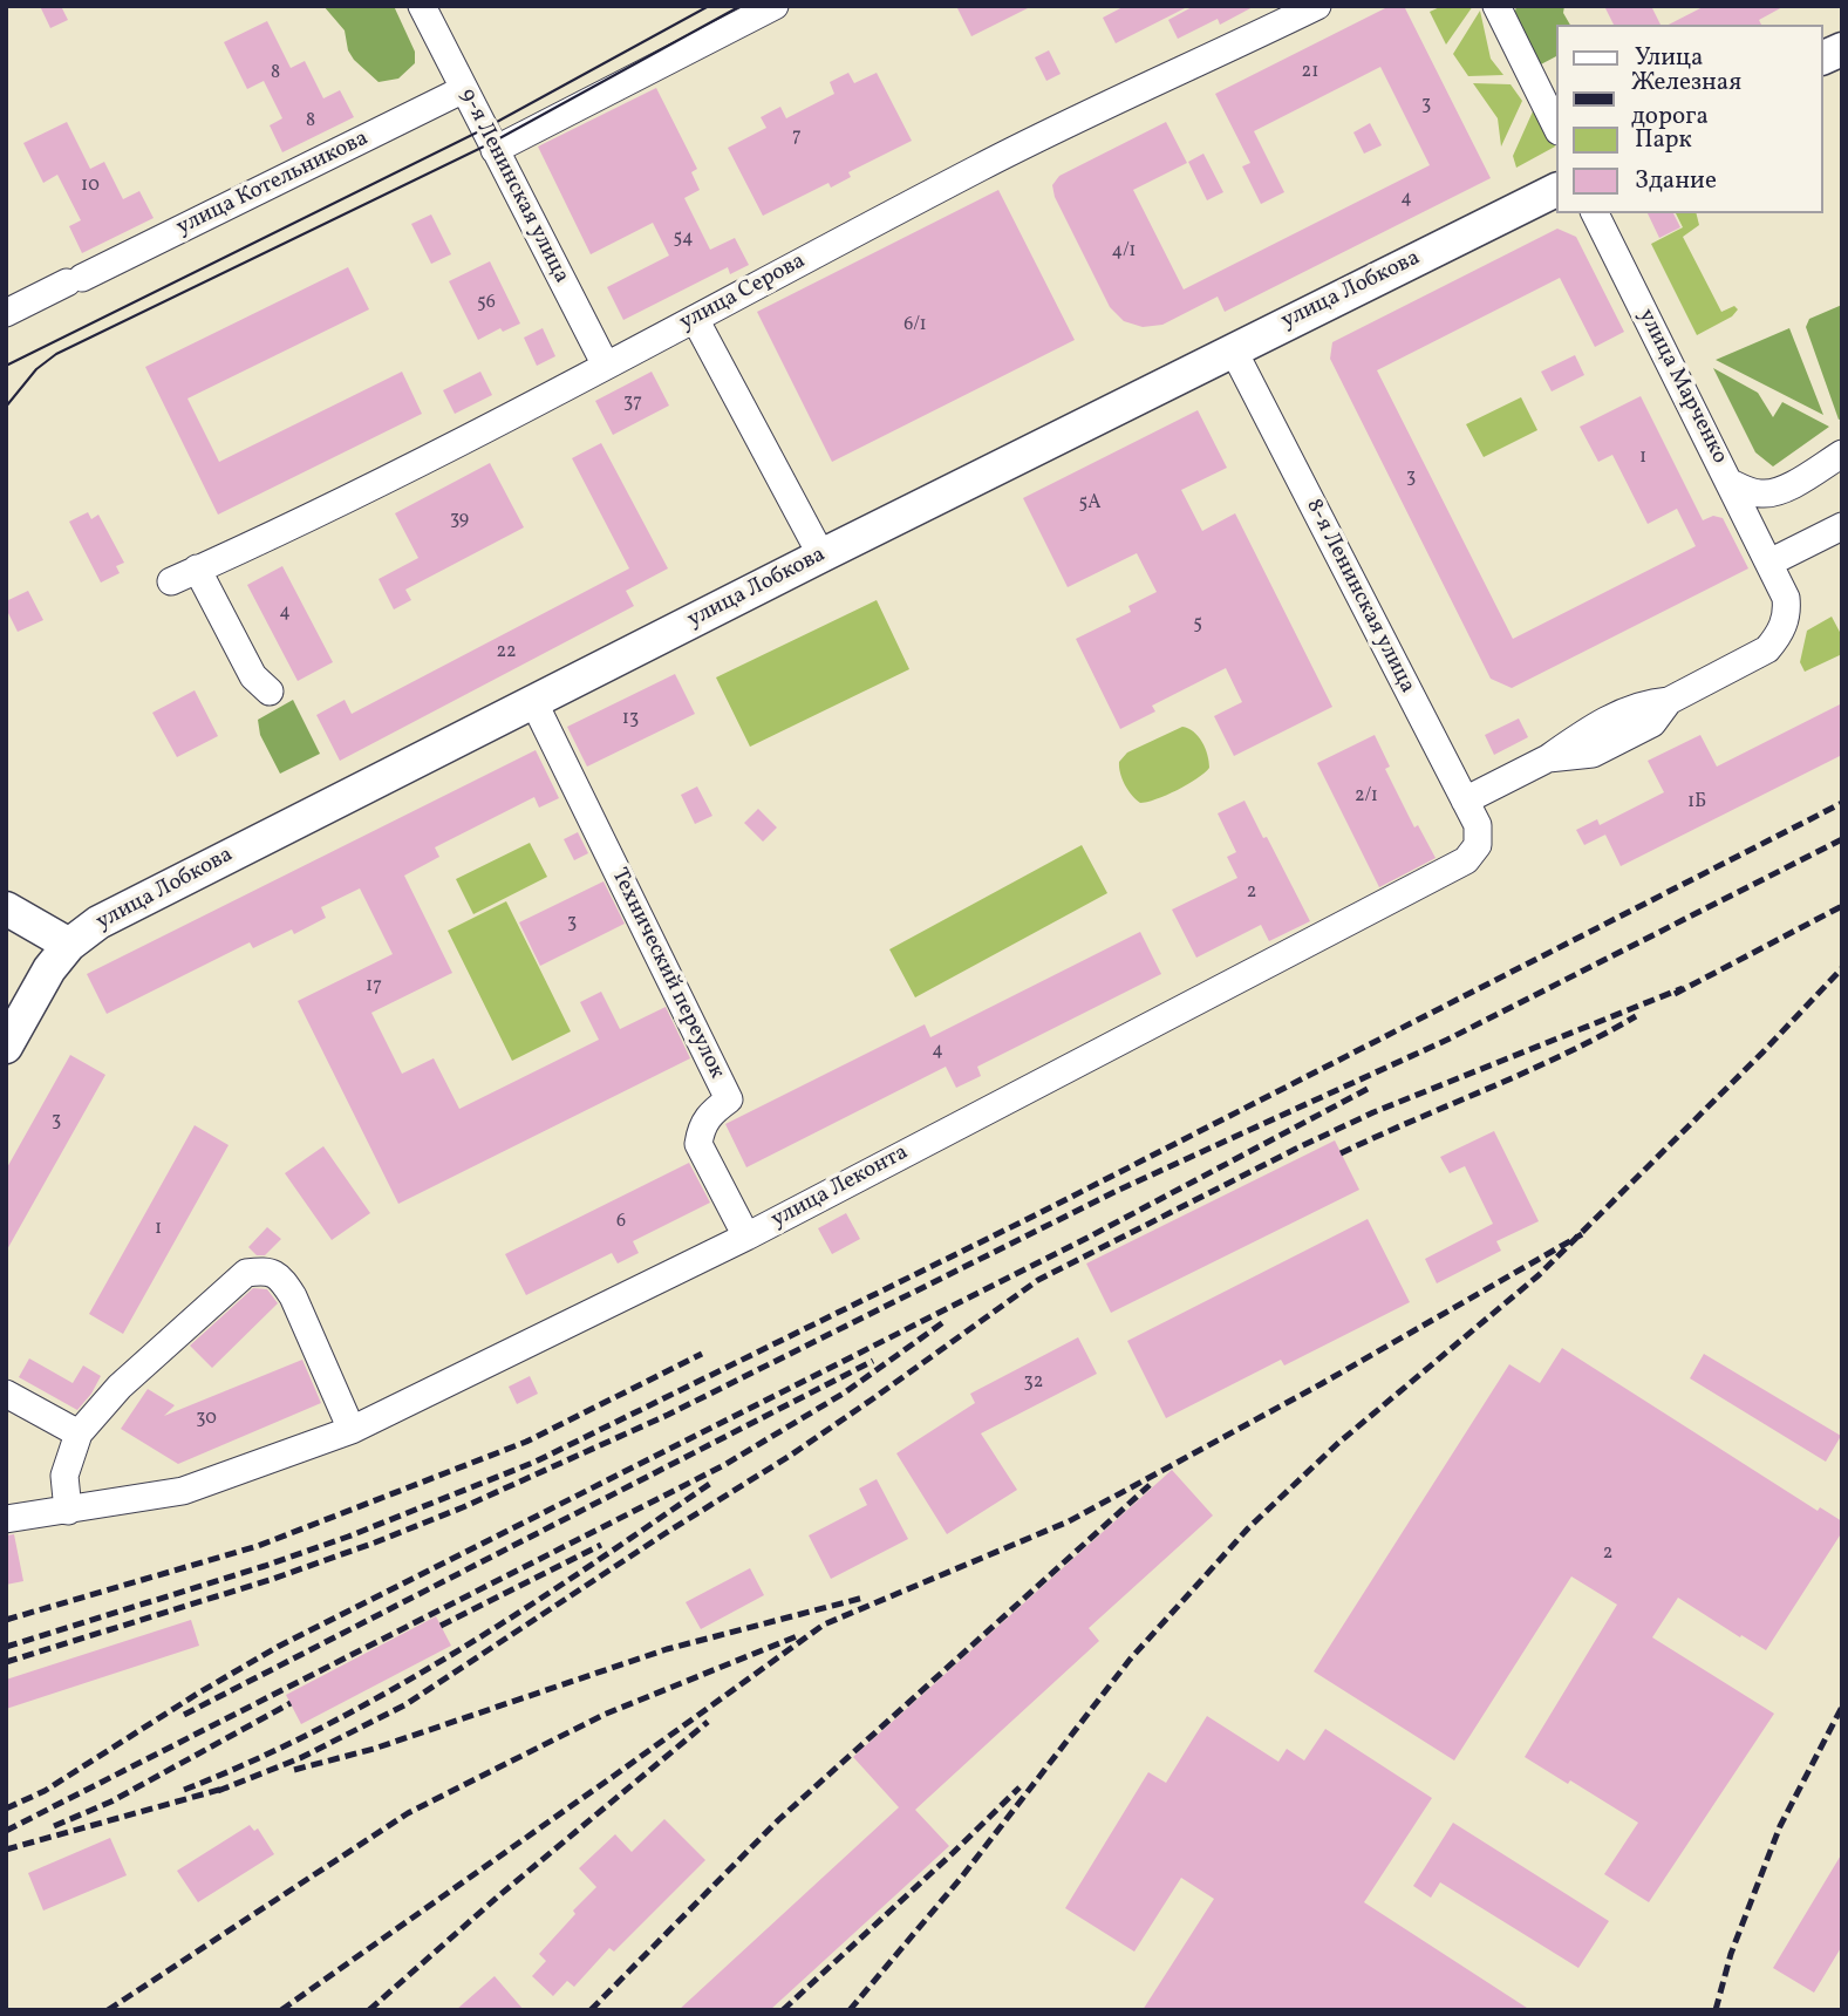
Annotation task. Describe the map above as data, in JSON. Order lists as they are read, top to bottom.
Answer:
{
  "streets": {
    "main road": ["улица Лобкова"],
    "street": [
      "улица Котельникова",
      "9-я Ленинская улица",
      "улица Серова",
      "улица Марченко",
      "8-я Ленинская улица",
      "Технический переулок",
      "улица Леконта"
    ]
  },
  "crossings": [
    ["улица Котельникова", "9-я Ленинская улица"],
    ["9-я Ленинская улица", "улица Серова"],
    ["улица Лобкова", "8-я Ленинская улица"],
    ["улица Лобкова", "Технический переулок"],
    ["улица Марченко", "8-я Ленинская улица"],
    ["8-я Ленинская улица", "улица Леконта"],
    ["Технический переулок", "улица Леконта"]
  ],
  "house_numbers": [
    "21",
    "8",
    "3",
    "8",
    "7",
    "10",
    "4",
    "54",
    "4/1",
    "56",
    "6/1",
    "37",
    "1",
    "3",
    "5А",
    "39",
    "4",
    "5",
    "22",
    "13",
    "2/1",
    "1Б",
    "2",
    "3",
    "17",
    "4",
    "3",
    "6",
    "1",
    "32",
    "30",
    "2"
  ],
  "legend": [
    "Улица",
    "Железная дорога",
    "Парк",
    "Здание"
  ]
}
